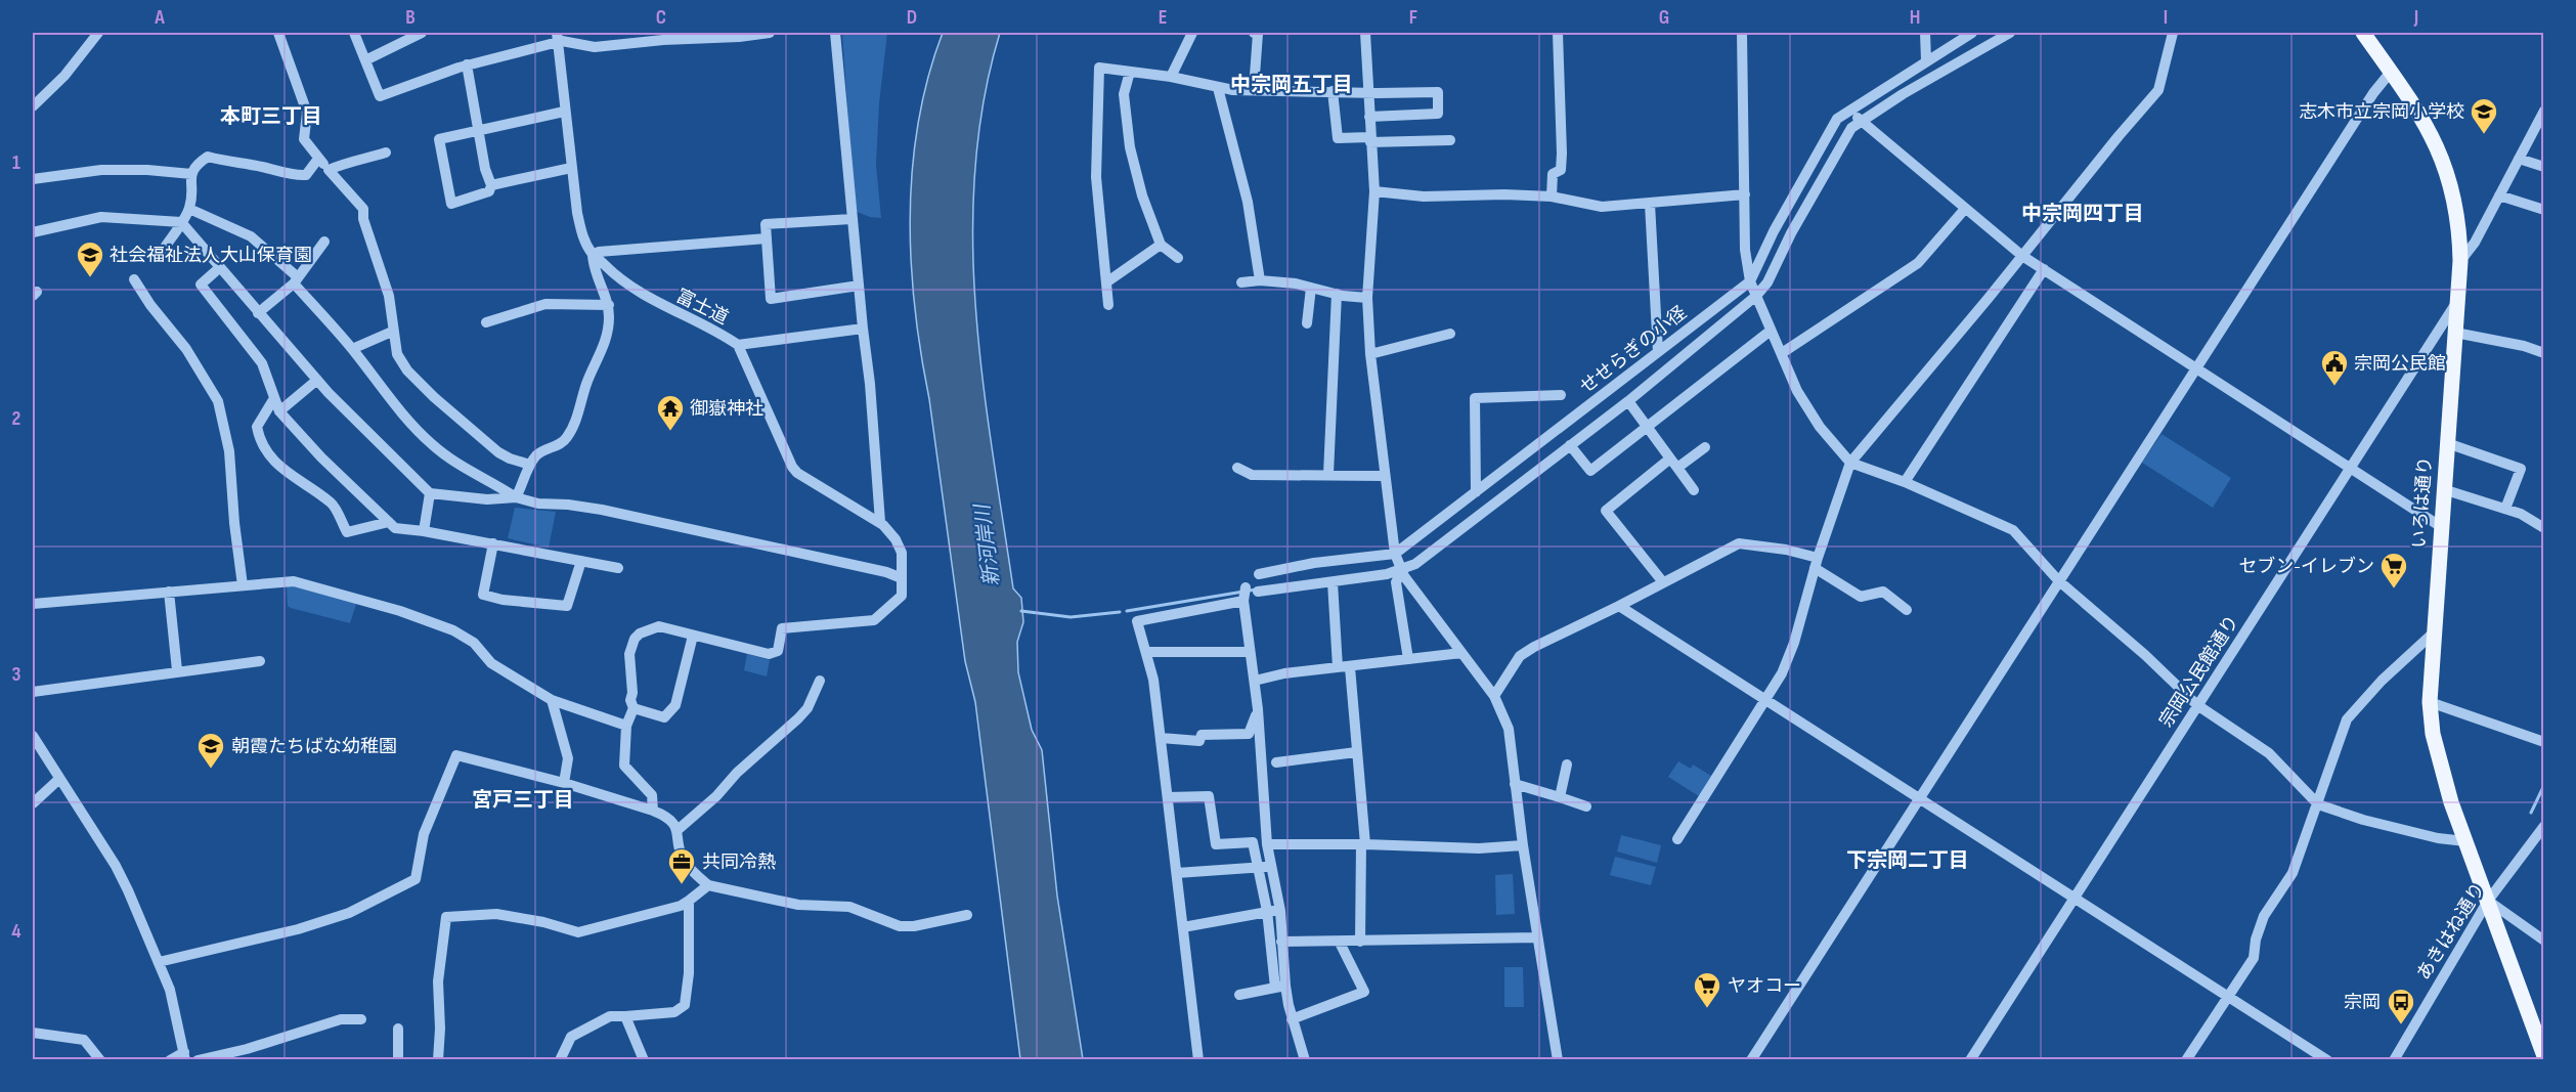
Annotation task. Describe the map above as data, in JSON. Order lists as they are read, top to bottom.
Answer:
{
  "streets": {
    "main road": ["いろは通り"],
    "street": [
      "富士道",
      "せせらぎの小径",
      "宗岡公民館通り",
      "あきはね通り"
    ]
  },
  "crossings": [
    ["いろは通り", "宗岡公民館通り"],
    ["いろは通り", "あきはね通り"]
  ],
  "districts": [
    "中宗岡五丁目",
    "本町三丁目",
    "中宗岡四丁目",
    "宮戸三丁目",
    "下宗岡二丁目"
  ],
  "water": ["新河岸川"],
  "places": {
    "school or university": ["志木市立宗岡小学校", "社会福祉法人大山保育園", "朝霞たちばな幼稚園"],
    "public building": ["宗岡公民館"],
    "temple": ["御嶽神社"],
    "supermarket": ["セブン-イレブン", "ヤオコー"],
    "office": ["共同冷熱"],
    "bus stop": ["宗岡"]
  },
  "grid": {
    "columns": [
      "A",
      "B",
      "C",
      "D",
      "E",
      "F",
      "G",
      "H",
      "I",
      "J"
    ],
    "rows": [
      "1",
      "2",
      "3",
      "4"
    ]
  }
}
